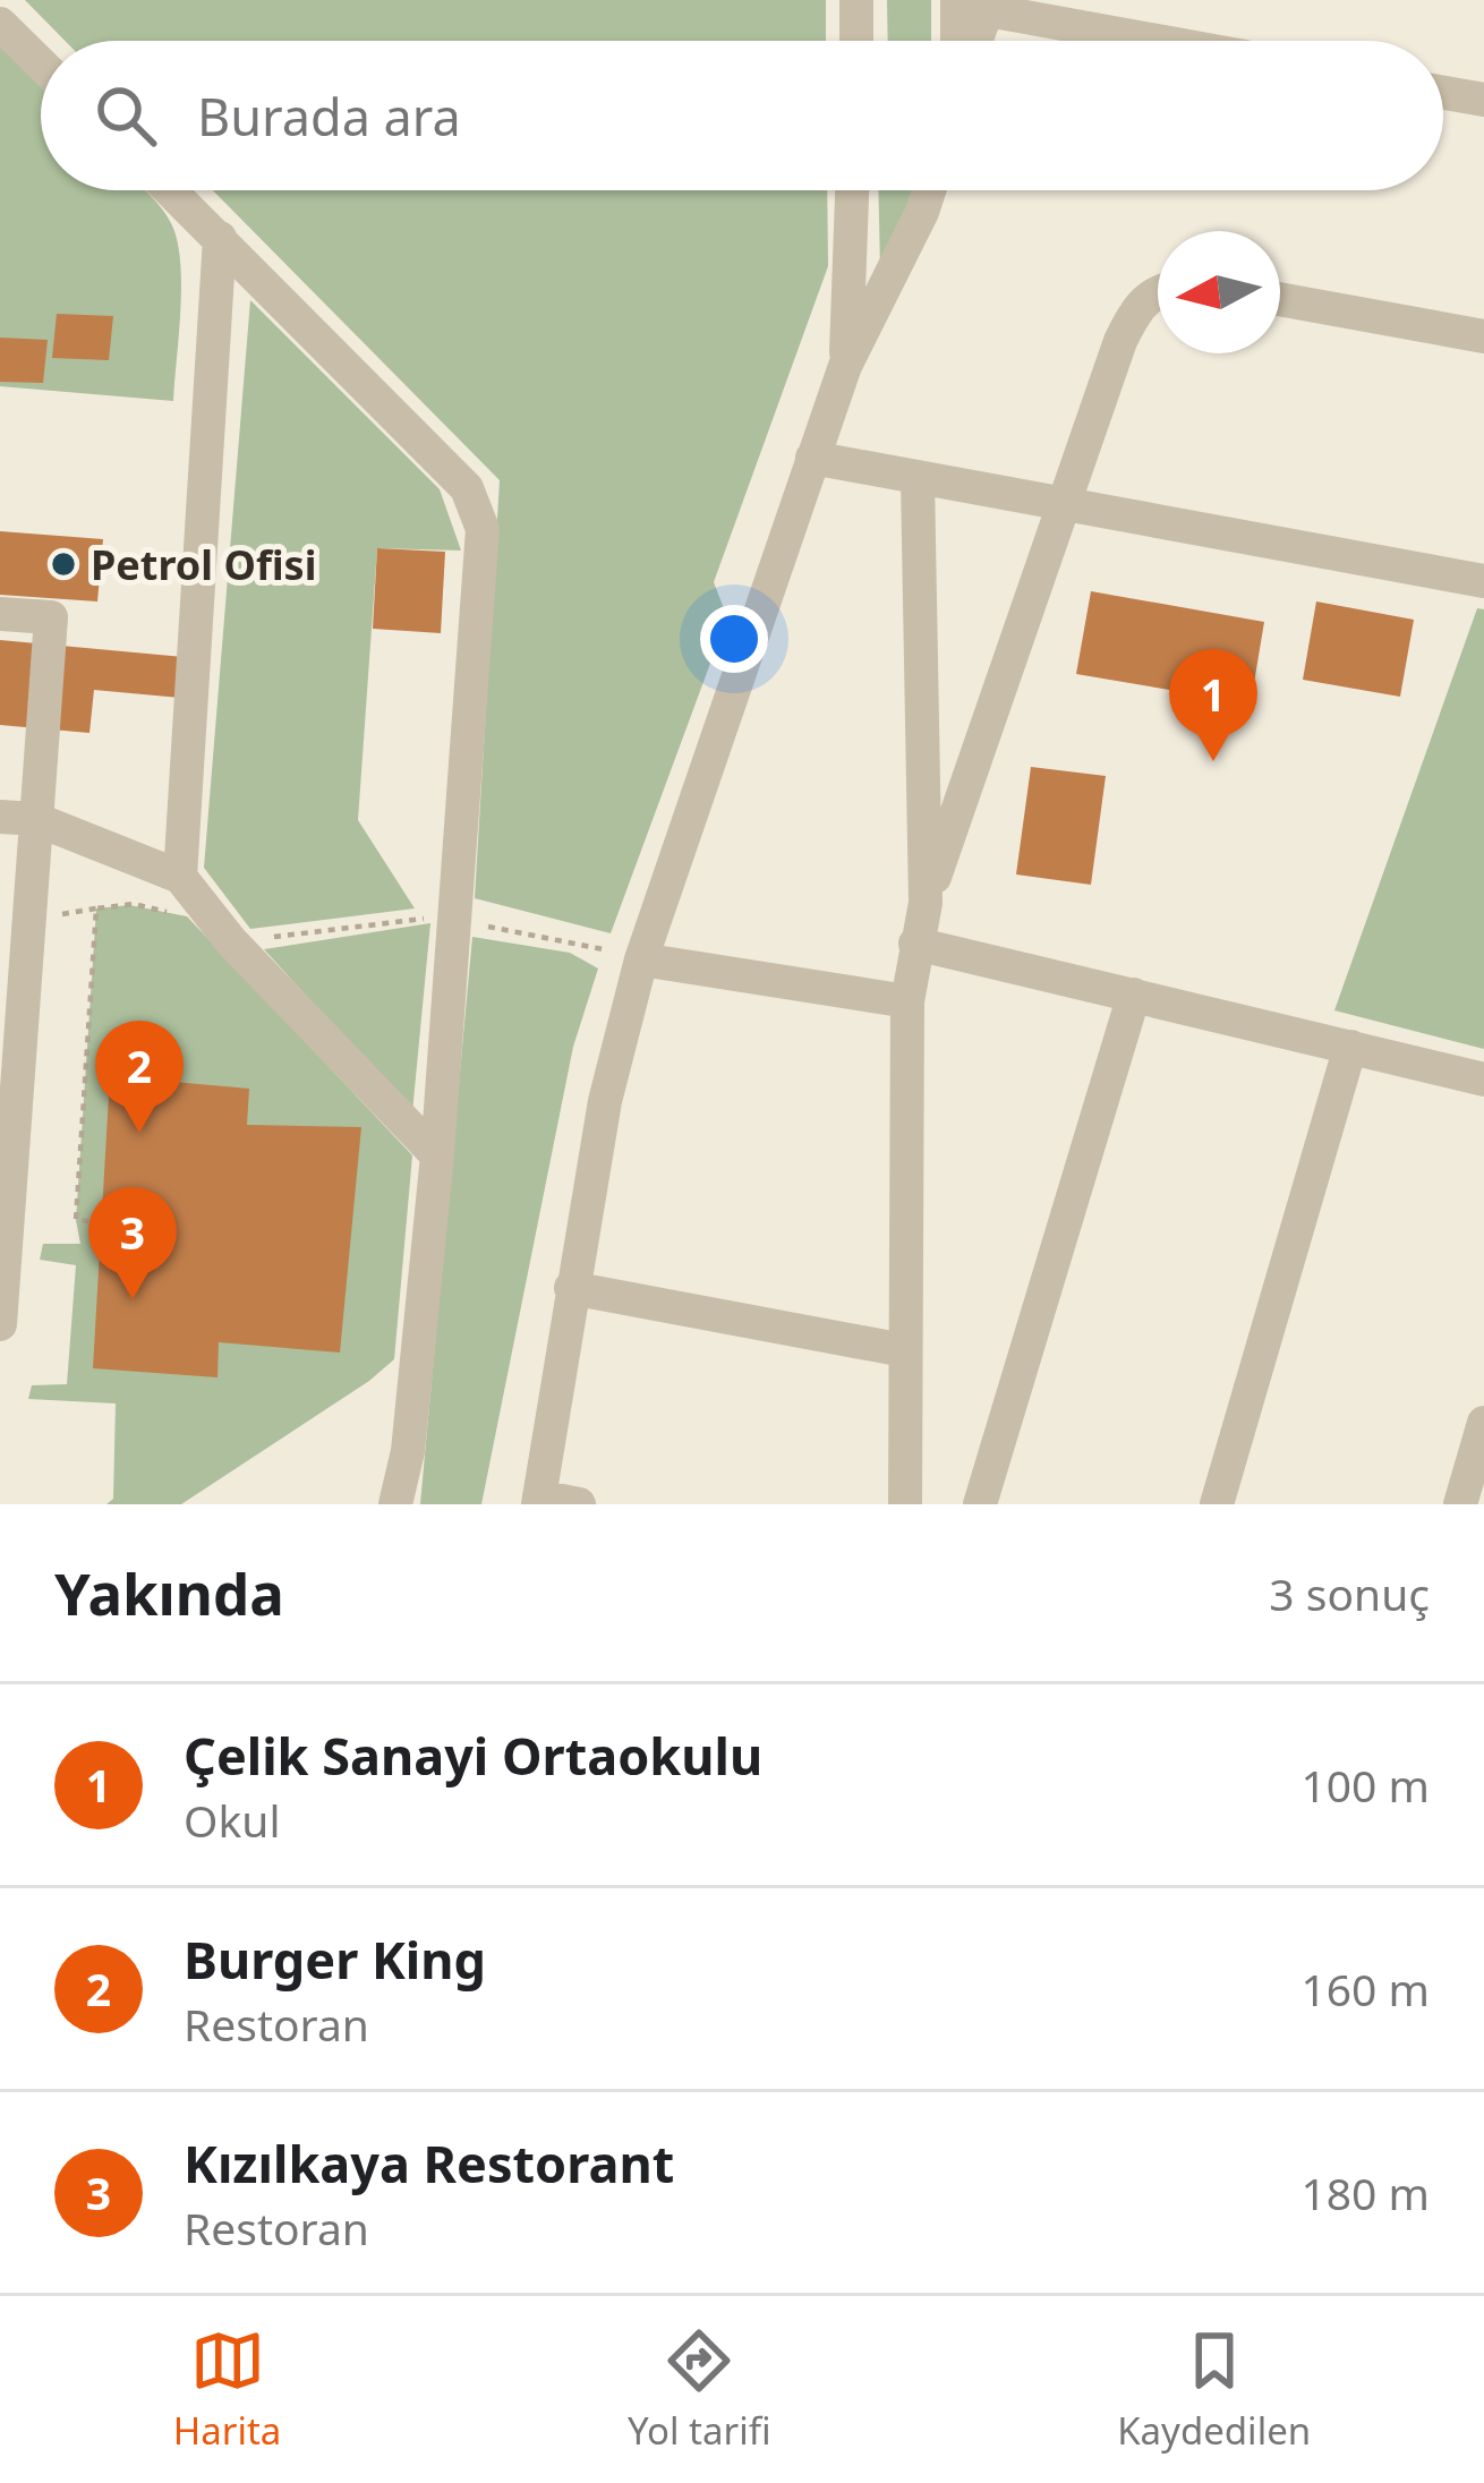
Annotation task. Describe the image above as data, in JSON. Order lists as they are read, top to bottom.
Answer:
{
  "places": ["Petrol Ofisi"],
  "north": "left",
  "page": {
    "search": "Burada ara",
    "pins": ["1", "2", "3"],
    "heading": ["Yakında", "3 sonuç"],
    "list": [
      {
        "mark": "1",
        "name": "Çelik Sanayi Ortaokulu",
        "note": "Okul",
        "value": "100 m"
      },
      {
        "mark": "2",
        "name": "Burger King",
        "note": "Restoran",
        "value": "160 m"
      },
      {
        "mark": "3",
        "name": "Kızılkaya Restorant",
        "note": "Restoran",
        "value": "180 m"
      }
    ],
    "nav": ["Harita", "Yol tarifi", "Kaydedilen"]
  }
}
